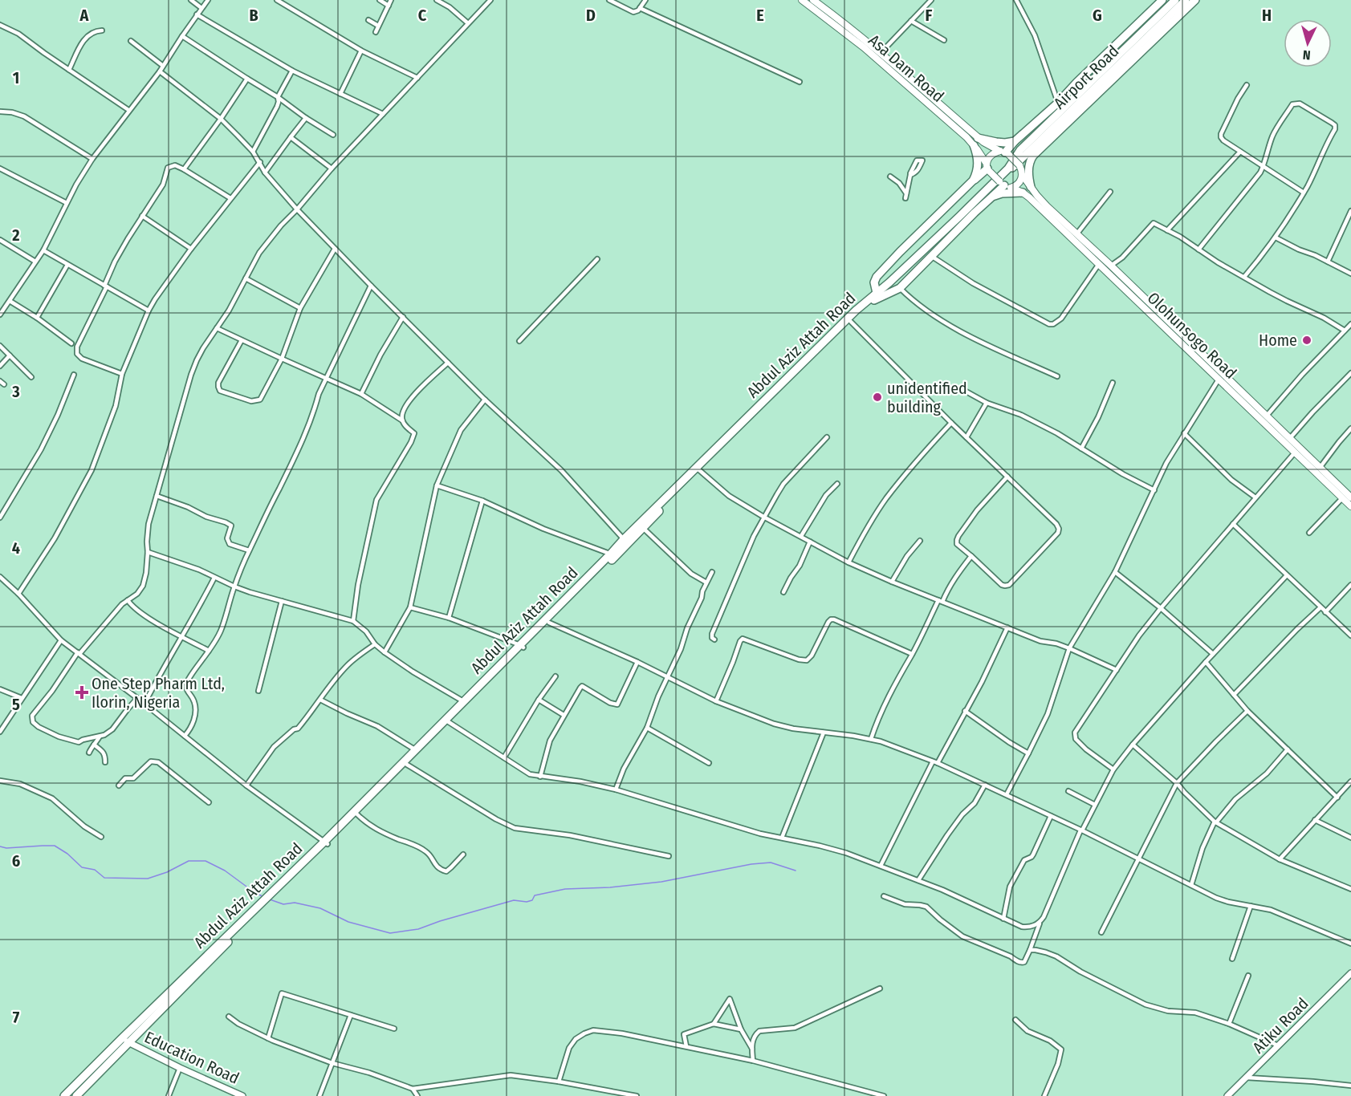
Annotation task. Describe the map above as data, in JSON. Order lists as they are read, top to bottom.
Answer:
{
  "streets": {
    "highway": ["Airport Road", "Abdul Aziz Attah Road"],
    "main road": ["Asa Dam Road", "Olohunsogo Road"],
    "street": ["Atiku Road", "Education Road"]
  },
  "crossings": [
    ["Asa Dam Road", "Olohunsogo Road"],
    ["Airport Road", "Abdul Aziz Attah Road"],
    ["Abdul Aziz Attah Road", "Education Road"]
  ],
  "places": {
    "other": ["Home", "unidentified building"],
    "health": ["One Step Pharm Ltd, Ilorin, Nigeria"]
  },
  "north": "bottom",
  "grid": {
    "columns": [
      "A",
      "B",
      "C",
      "D",
      "E",
      "F",
      "G",
      "H"
    ],
    "rows": [
      "1",
      "2",
      "3",
      "4",
      "5",
      "6",
      "7"
    ]
  }
}
